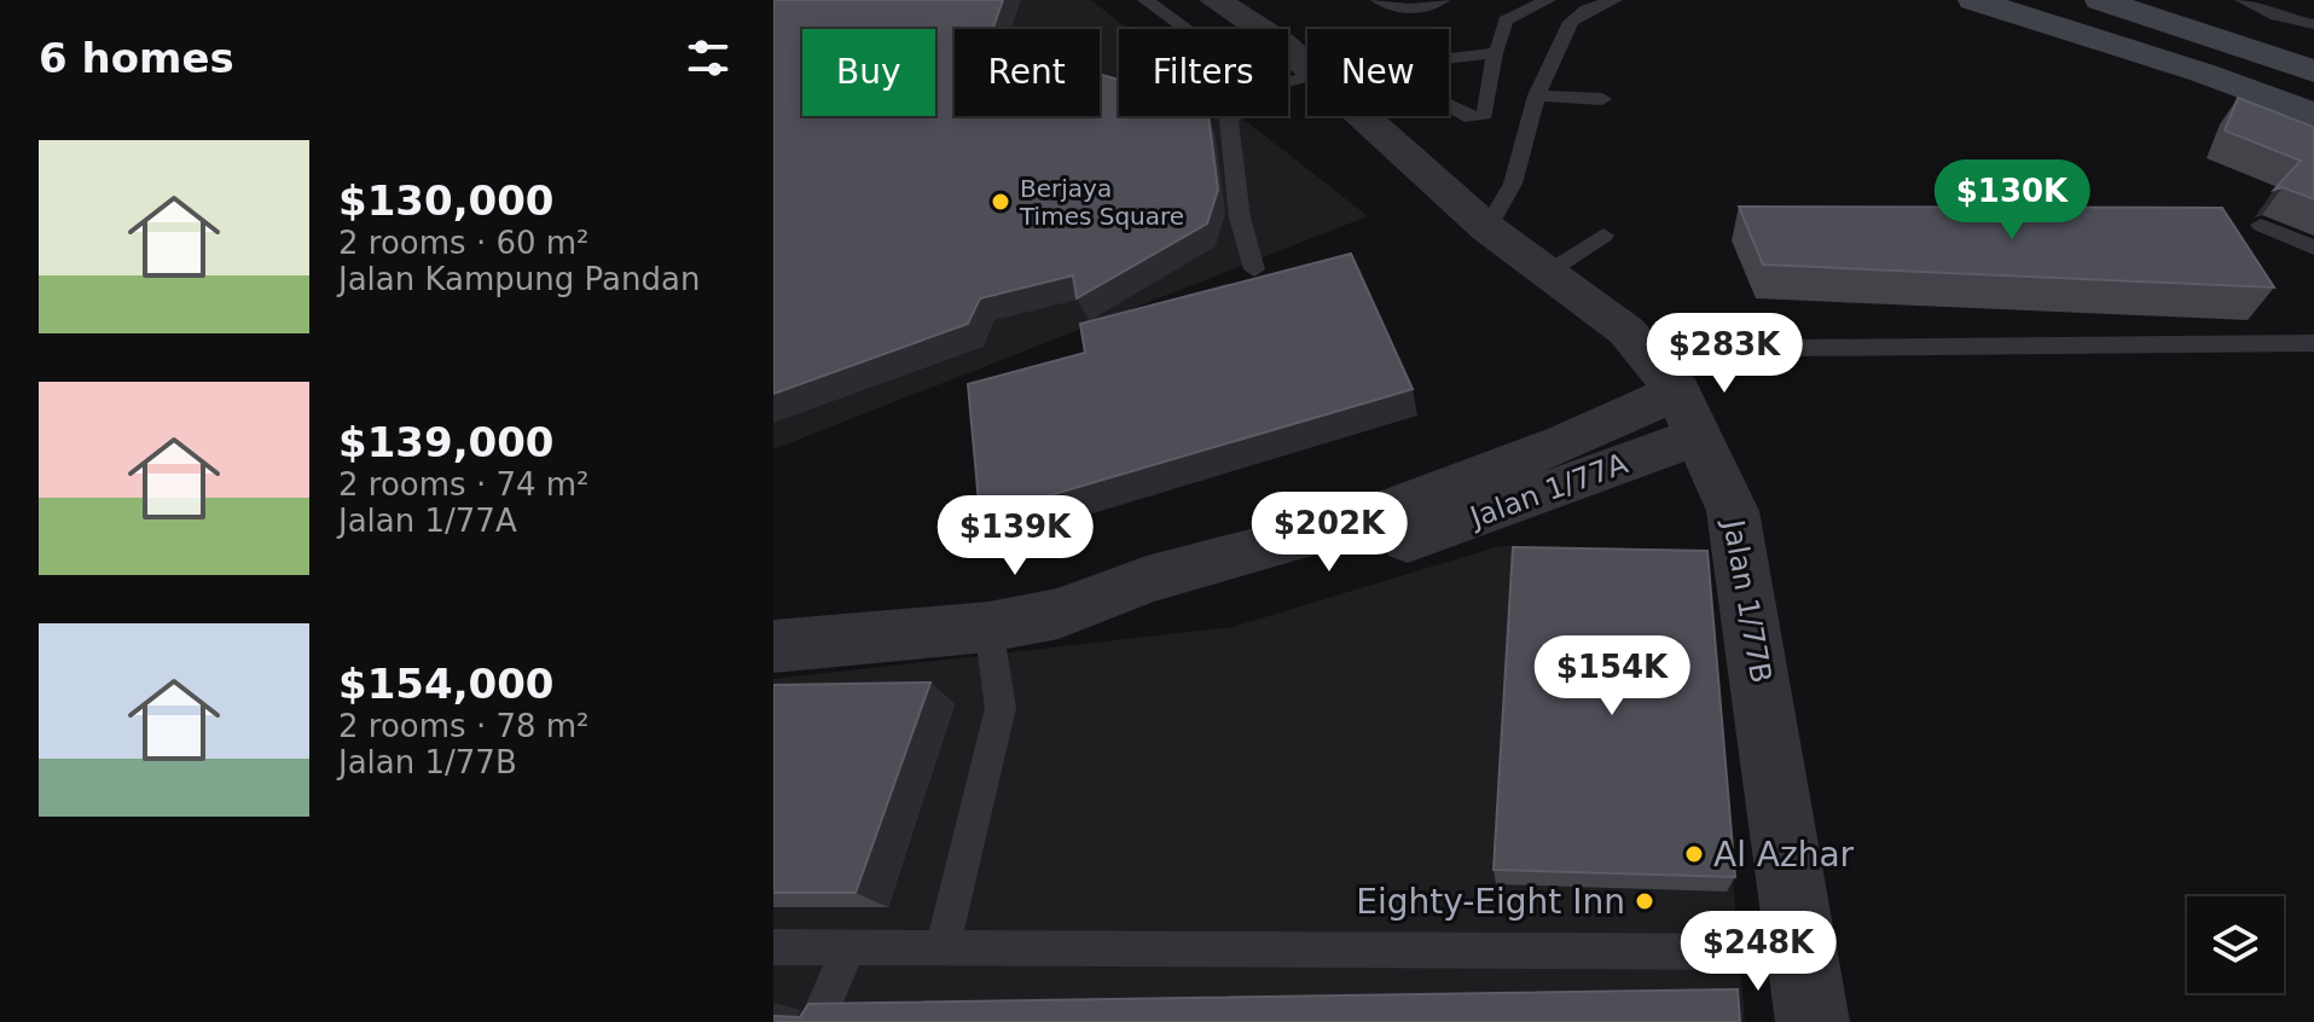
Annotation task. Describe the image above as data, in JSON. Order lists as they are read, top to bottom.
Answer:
{
  "streets": {
    "street": ["Jalan 1/77A", "Jalan 1/77B"]
  },
  "crossings": [
    ["Jalan 1/77A", "Jalan 1/77B"]
  ],
  "places": ["Berjaya Times Square", "Al Azhar", "Eighty-Eight Inn"],
  "page": {
    "heading": "6 homes",
    "chip": [
      "Buy",
      "Rent",
      "Filters",
      "New"
    ],
    "list": [
      {
        "name": "$130,000",
        "note": "2 rooms · 60 m² · Jalan Kampung Pandan"
      },
      {
        "name": "$139,000",
        "note": "2 rooms · 74 m² · Jalan 1/77A"
      },
      {
        "name": "$154,000",
        "note": "2 rooms · 78 m² · Jalan 1/77B"
      }
    ],
    "price": [
      "$130K",
      "$283K",
      "$202K",
      "$139K",
      "$154K",
      "$248K"
    ]
  }
}
